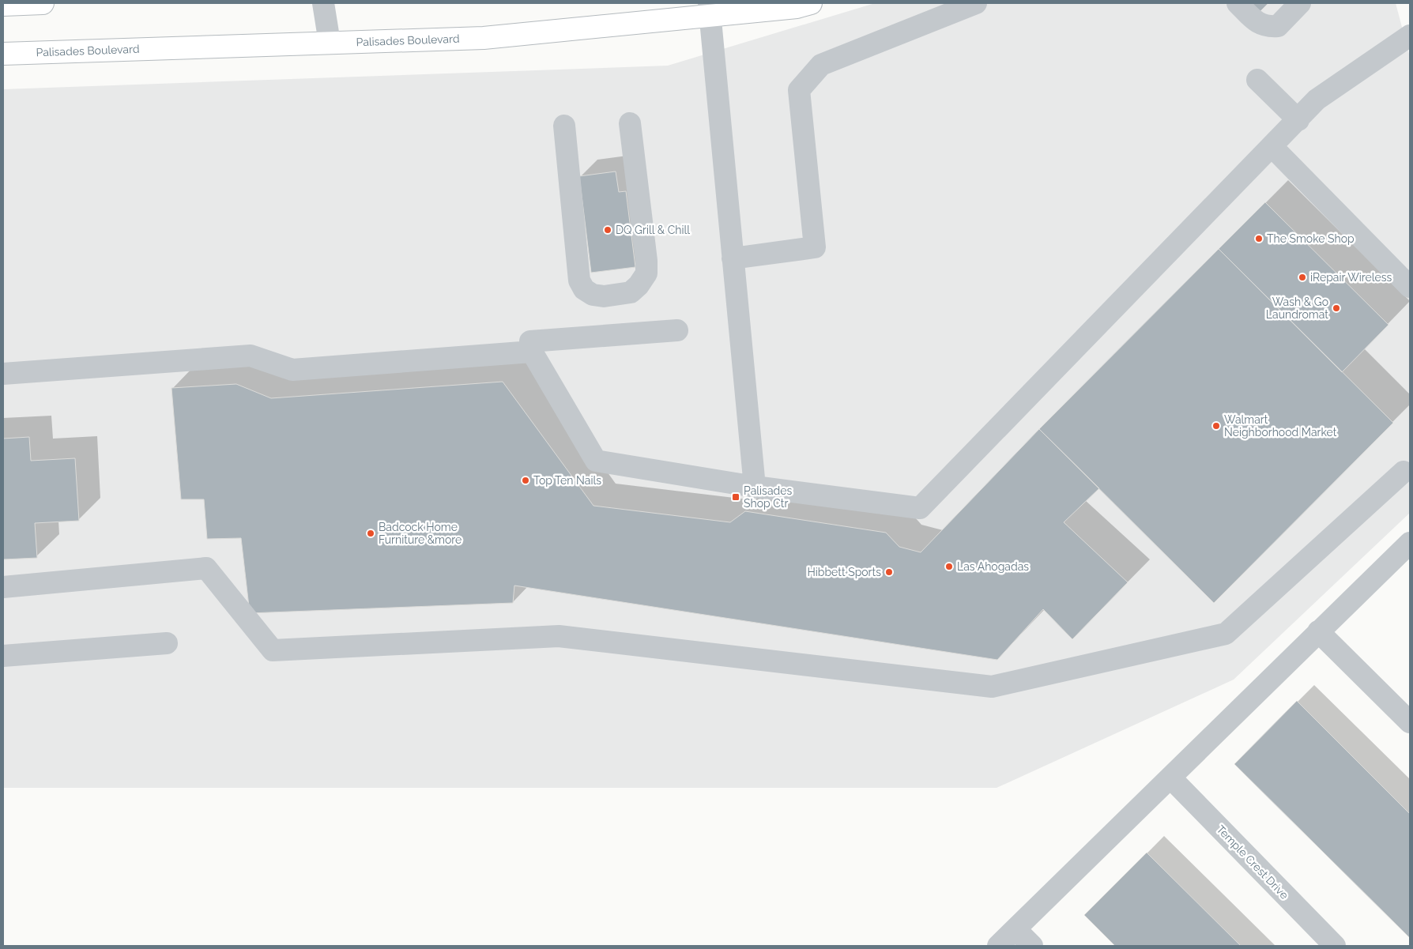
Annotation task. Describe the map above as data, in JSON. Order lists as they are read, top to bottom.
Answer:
{
  "streets": {
    "main road": ["Palisades Boulevard"],
    "street": ["Temple Crest Drive"]
  },
  "places": {
    "other": [
      "DQ Grill & Chill",
      "The Smoke Shop",
      "iRepair Wireless",
      "Wash & Go Laundromat",
      "Walmart Neighborhood Market",
      "Top Ten Nails",
      "Badcock Home Furniture &more",
      "Las Ahogadas",
      "Hibbett Sports"
    ],
    "transit": ["Palisades Shop Ctr"]
  }
}
